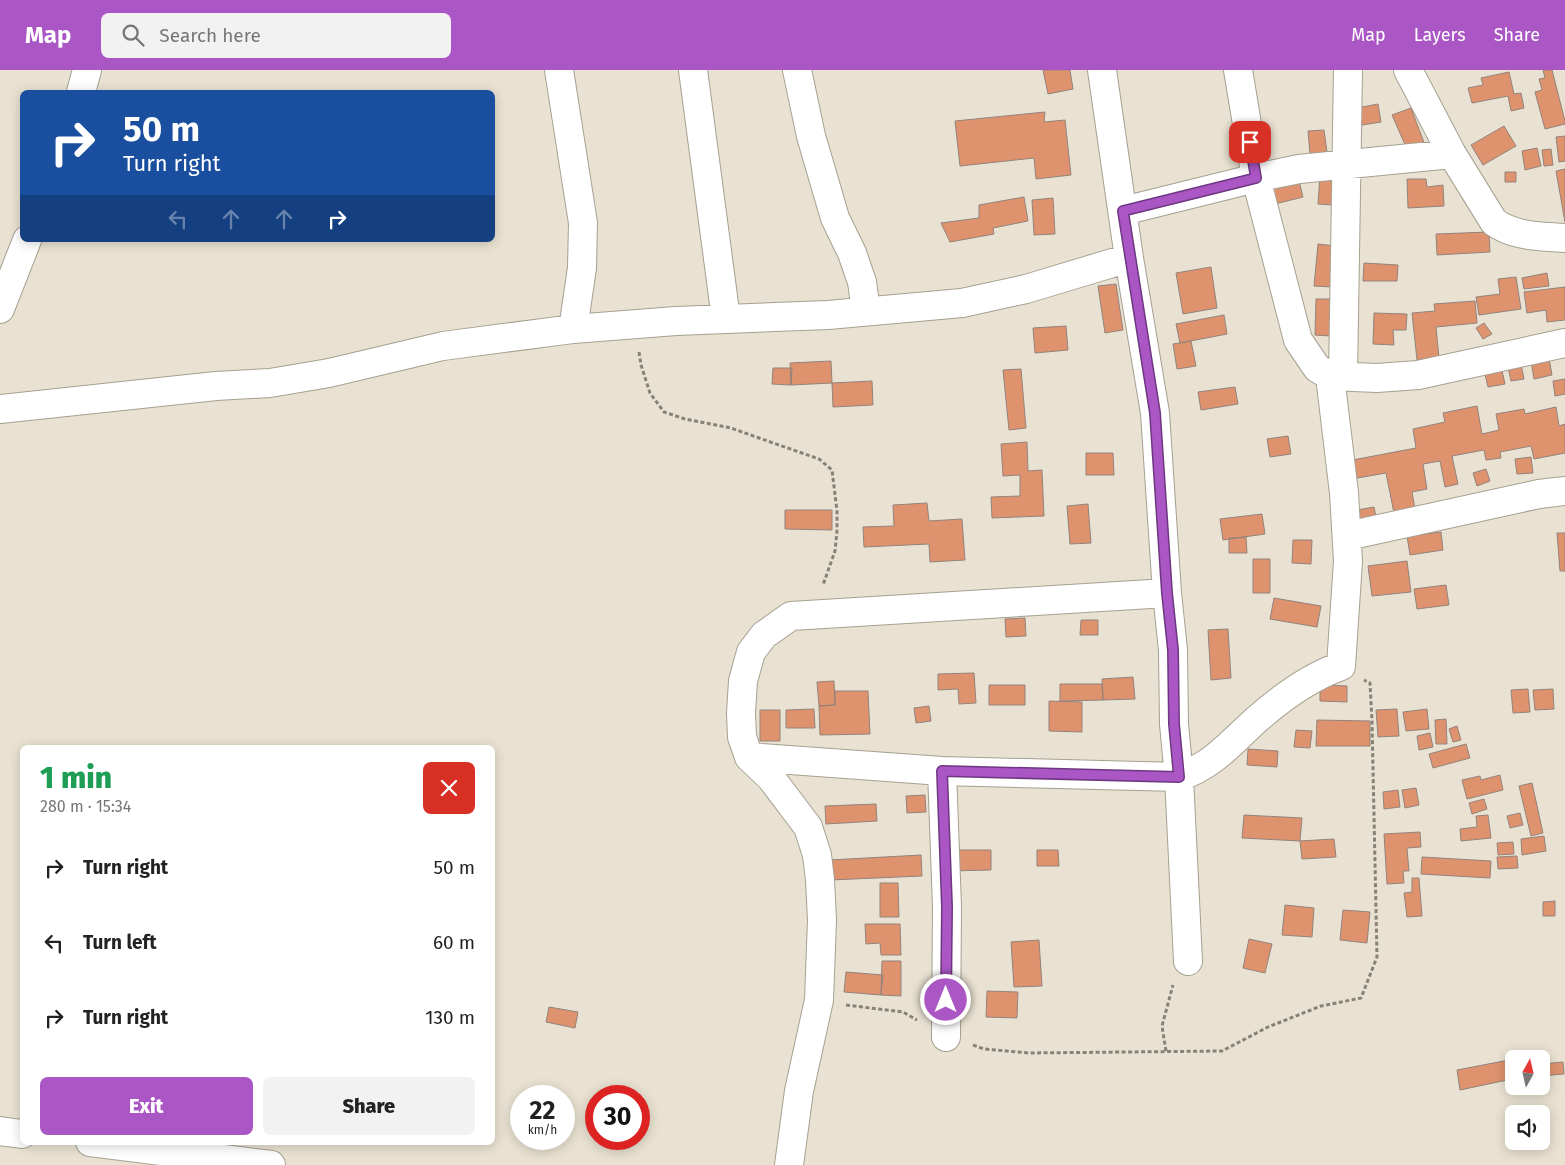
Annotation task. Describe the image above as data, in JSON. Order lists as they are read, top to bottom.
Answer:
{
  "north": "top",
  "page": {
    "header": "Map",
    "search": "Search here",
    "nav": ["Map", "Layers", "Share"],
    "turn": ["50 m", "Turn right"],
    "heading": ["1 min", "280 m · 15:34"],
    "list": [
      {
        "name": "Turn right",
        "value": "50 m"
      },
      {
        "name": "Turn left",
        "value": "60 m"
      },
      {
        "name": "Turn right",
        "value": "130 m"
      }
    ],
    "buttons": ["Exit", "Share"],
    "speed": "22 km/h",
    "limit": "30"
  }
}
